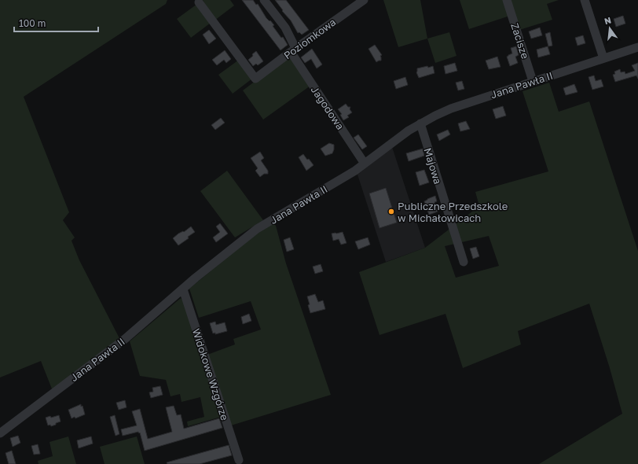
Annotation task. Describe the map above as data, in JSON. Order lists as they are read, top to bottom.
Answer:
{
  "streets": {
    "street": [
      "Poziomkowa",
      "Zacisze",
      "Jana Pawła II",
      "Jagodowa",
      "Majowa",
      "Widokowe Wzgórze"
    ]
  },
  "crossings": [
    ["Poziomkowa", "Jagodowa"],
    ["Zacisze", "Jana Pawła II"],
    ["Jana Pawła II", "Jagodowa"],
    ["Jana Pawła II", "Majowa"],
    ["Jana Pawła II", "Widokowe Wzgórze"]
  ],
  "places": ["Publiczne Przedszkole w Michałowicach"],
  "scale_bar": "100 m",
  "north": "top"
}
